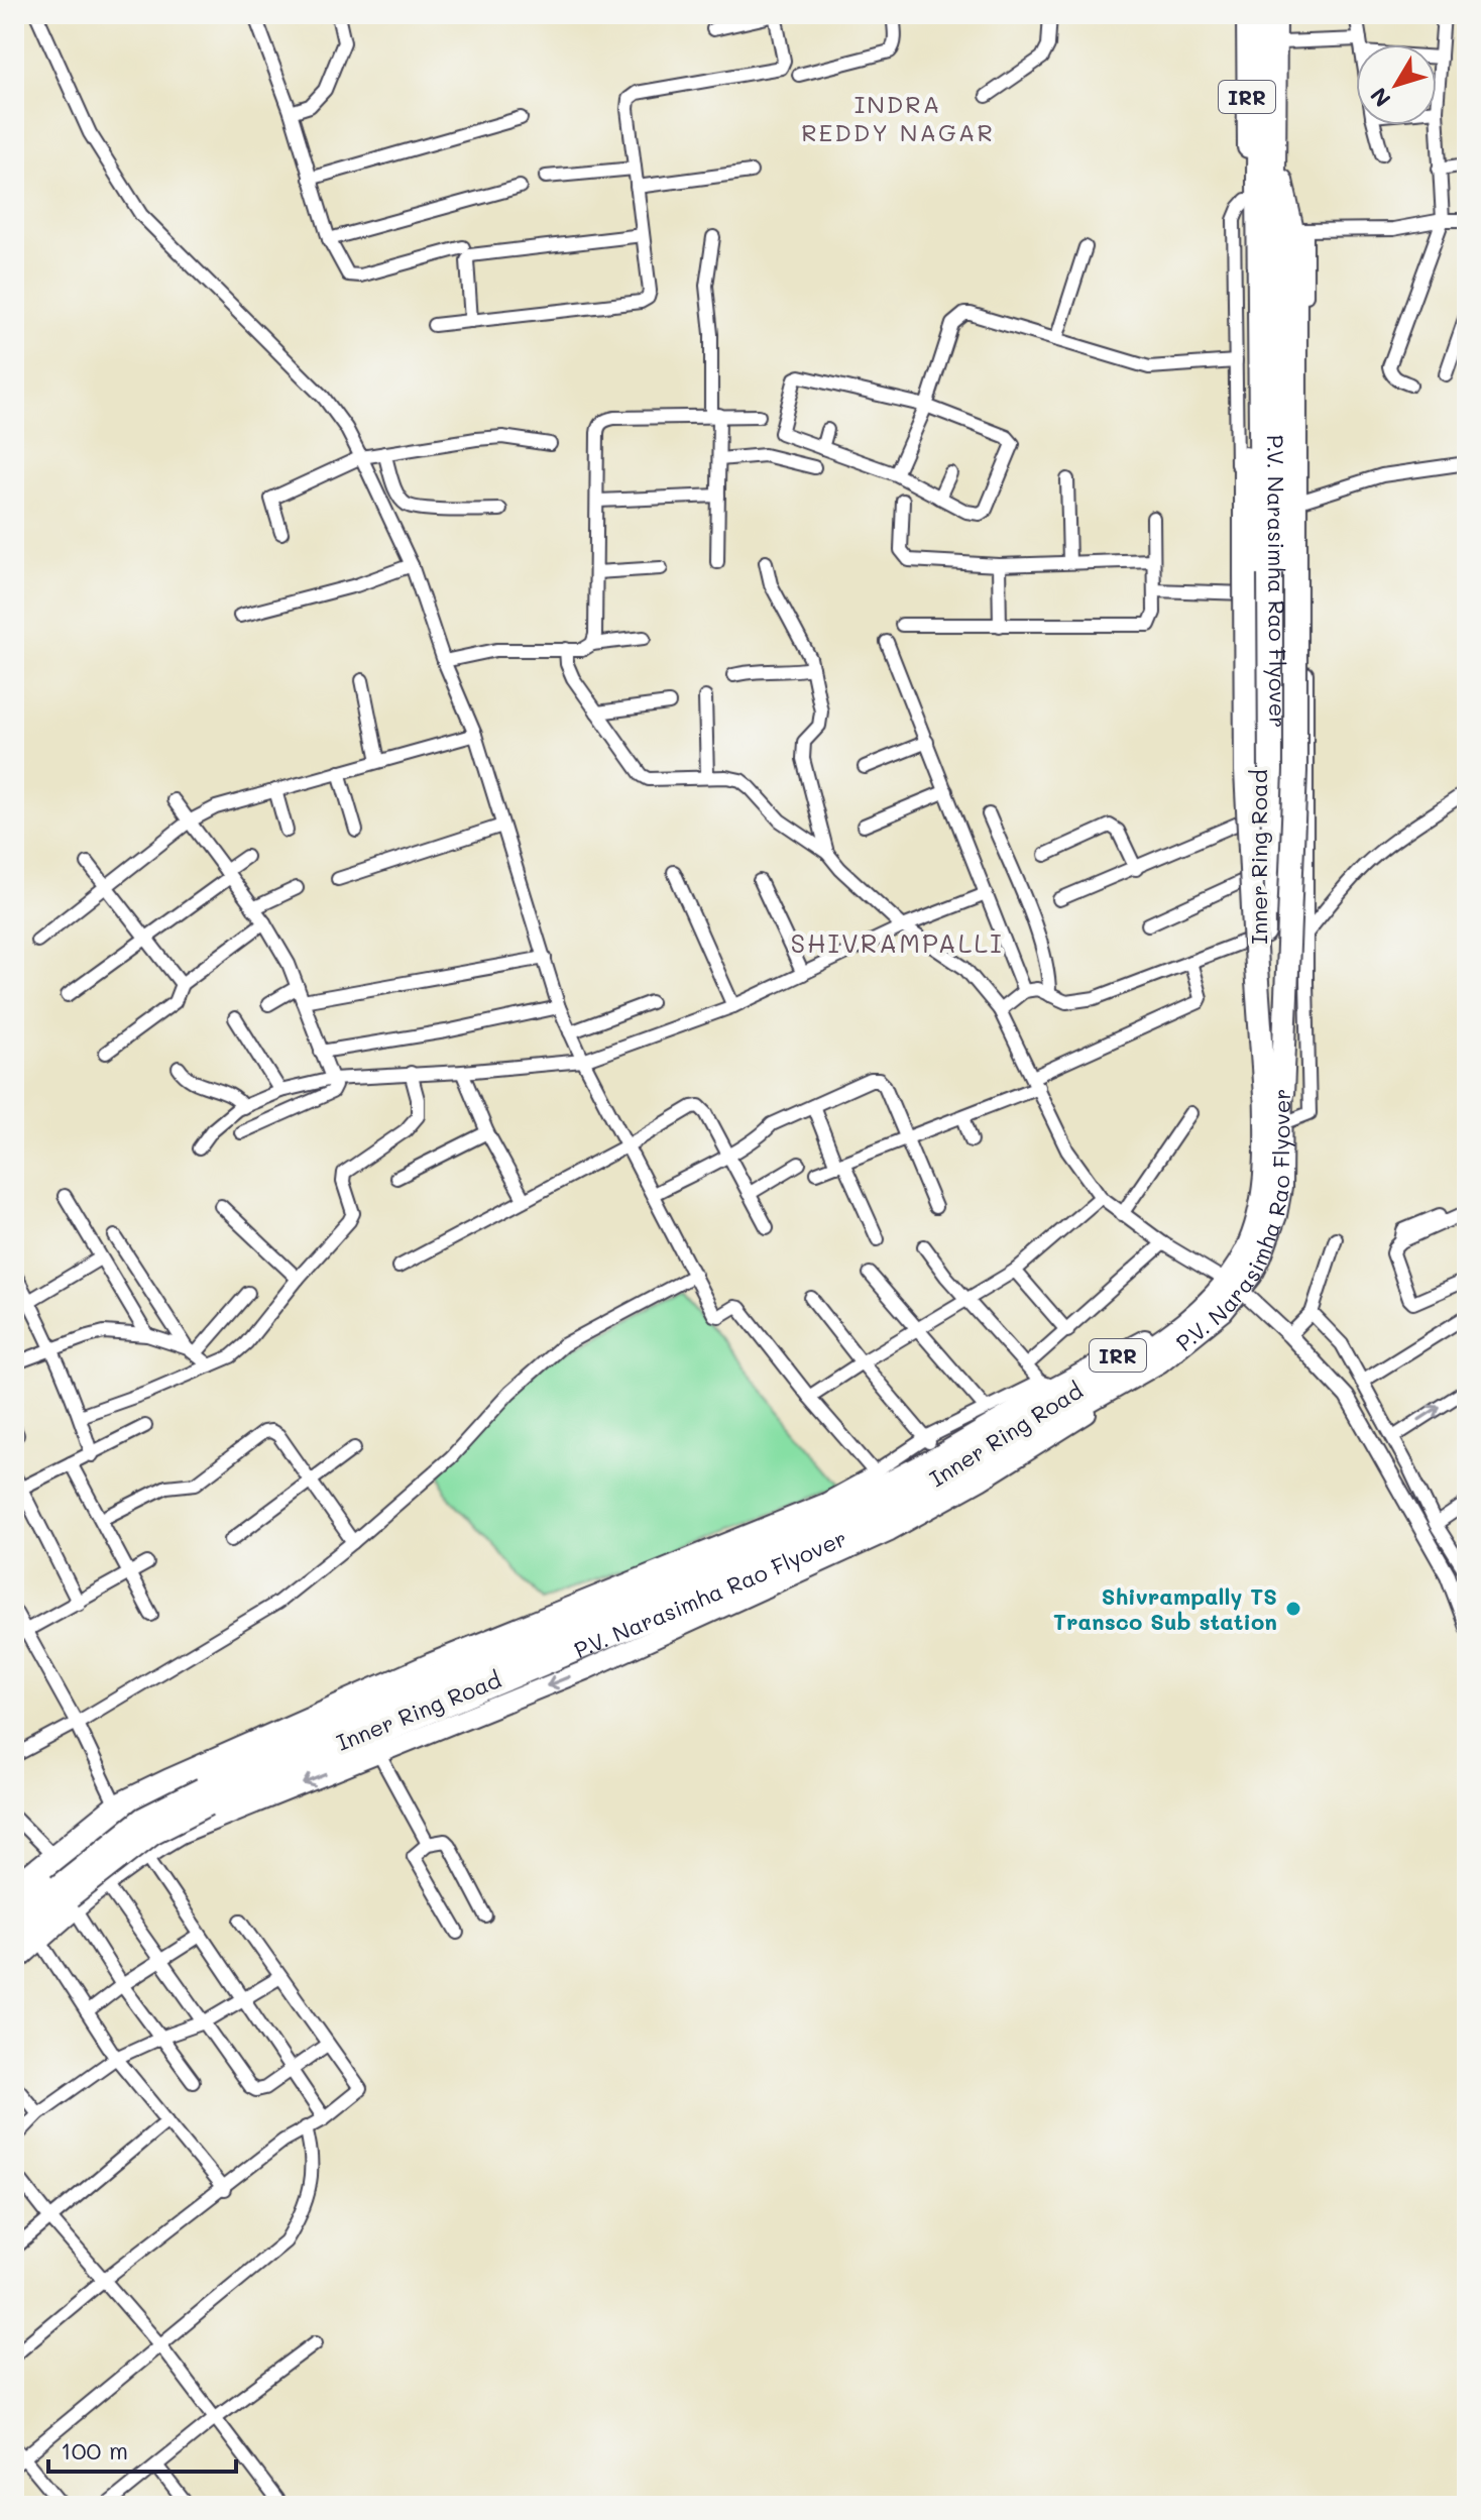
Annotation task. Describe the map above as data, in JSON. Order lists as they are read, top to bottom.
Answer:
{
  "streets": {
    "highway": ["IRR", "P.V. Narasimha Rao Flyover", "Inner Ring Road"]
  },
  "districts": ["INDRA REDDY NAGAR", "SHIVRAMPALLI"],
  "places": ["Shivrampally TS Transco Sub station"],
  "scale_bar": "100 m",
  "north": "bottom left"
}
